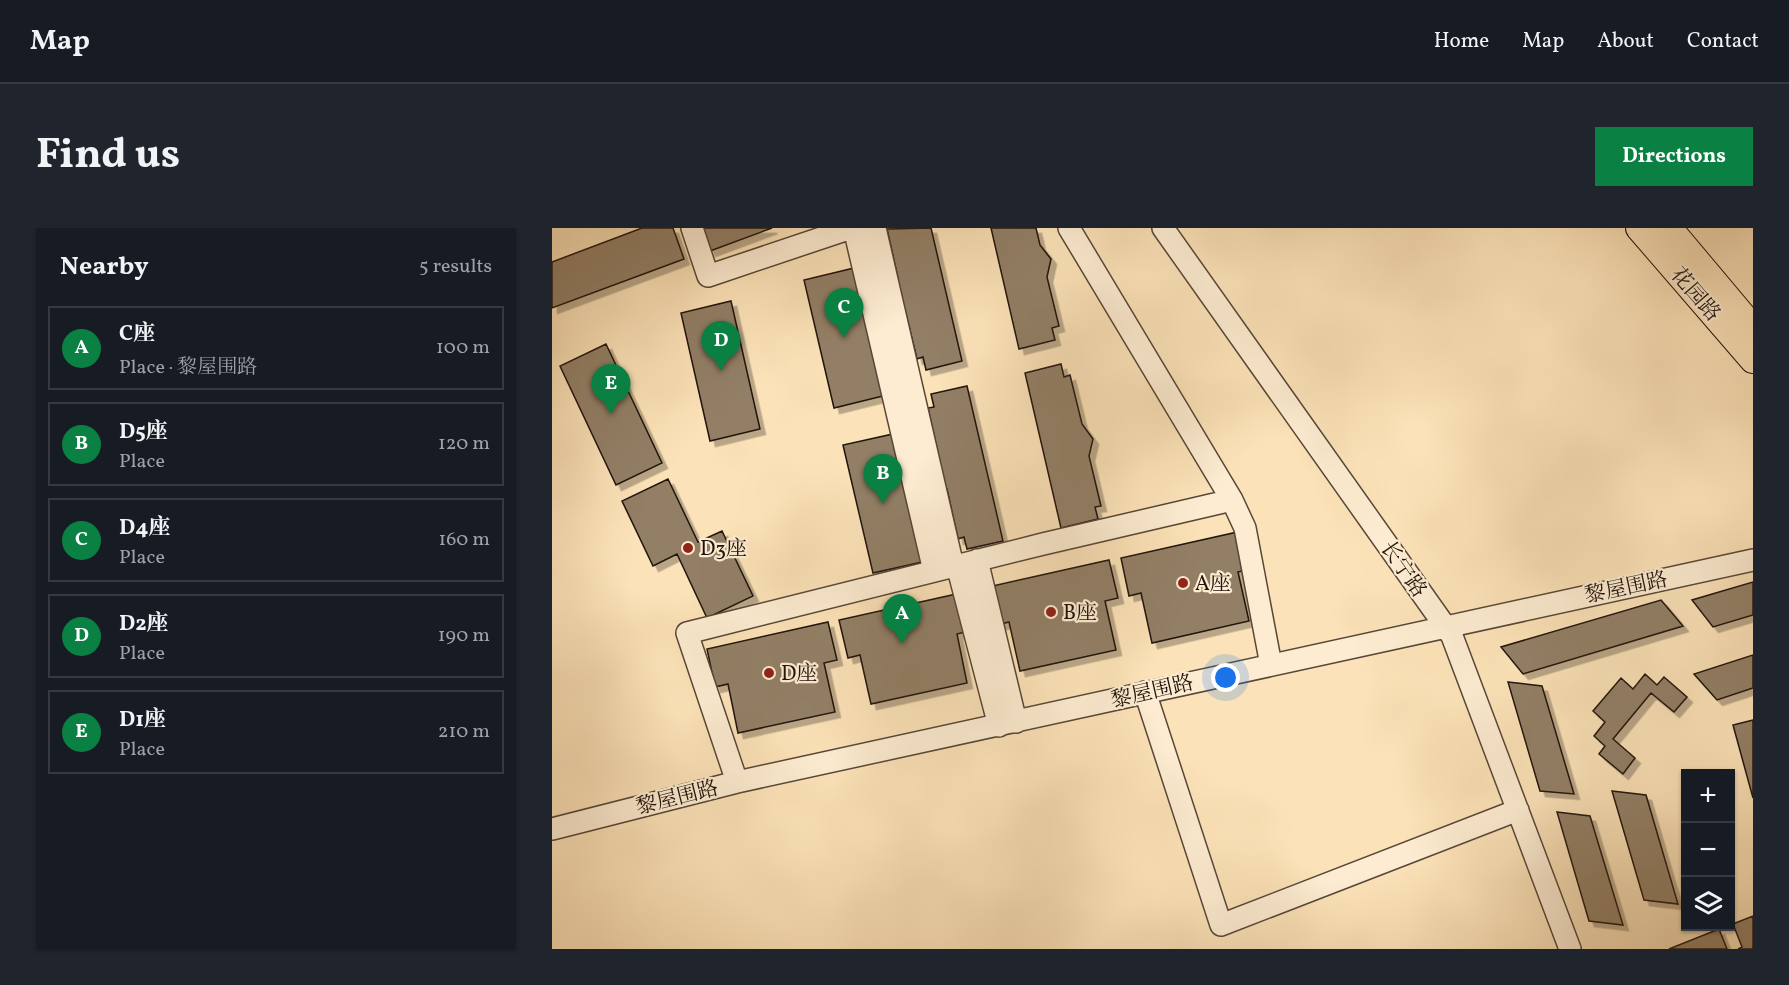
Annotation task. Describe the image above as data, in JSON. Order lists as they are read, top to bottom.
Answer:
{
  "streets": {
    "main road": ["花园路"],
    "street": ["长宁路", "黎屋围路"]
  },
  "crossings": [
    ["长宁路", "黎屋围路"]
  ],
  "places": [
    "D3座",
    "A座",
    "B座",
    "D座"
  ],
  "page": {
    "header": "Map",
    "nav": [
      "Home",
      "Map",
      "About",
      "Contact"
    ],
    "title": "Find us",
    "buttons": "Directions",
    "heading": ["Nearby", "5 results"],
    "pins": [
      "C",
      "D",
      "E",
      "B",
      "A"
    ],
    "list": [
      {
        "mark": "A",
        "name": "C座",
        "note": "Place · 黎屋围路",
        "value": "100 m"
      },
      {
        "mark": "B",
        "name": "D5座",
        "note": "Place",
        "value": "120 m"
      },
      {
        "mark": "C",
        "name": "D4座",
        "note": "Place",
        "value": "160 m"
      },
      {
        "mark": "D",
        "name": "D2座",
        "note": "Place",
        "value": "190 m"
      },
      {
        "mark": "E",
        "name": "D1座",
        "note": "Place",
        "value": "210 m"
      }
    ],
    "map_buttons": ["+", "−"]
  }
}
